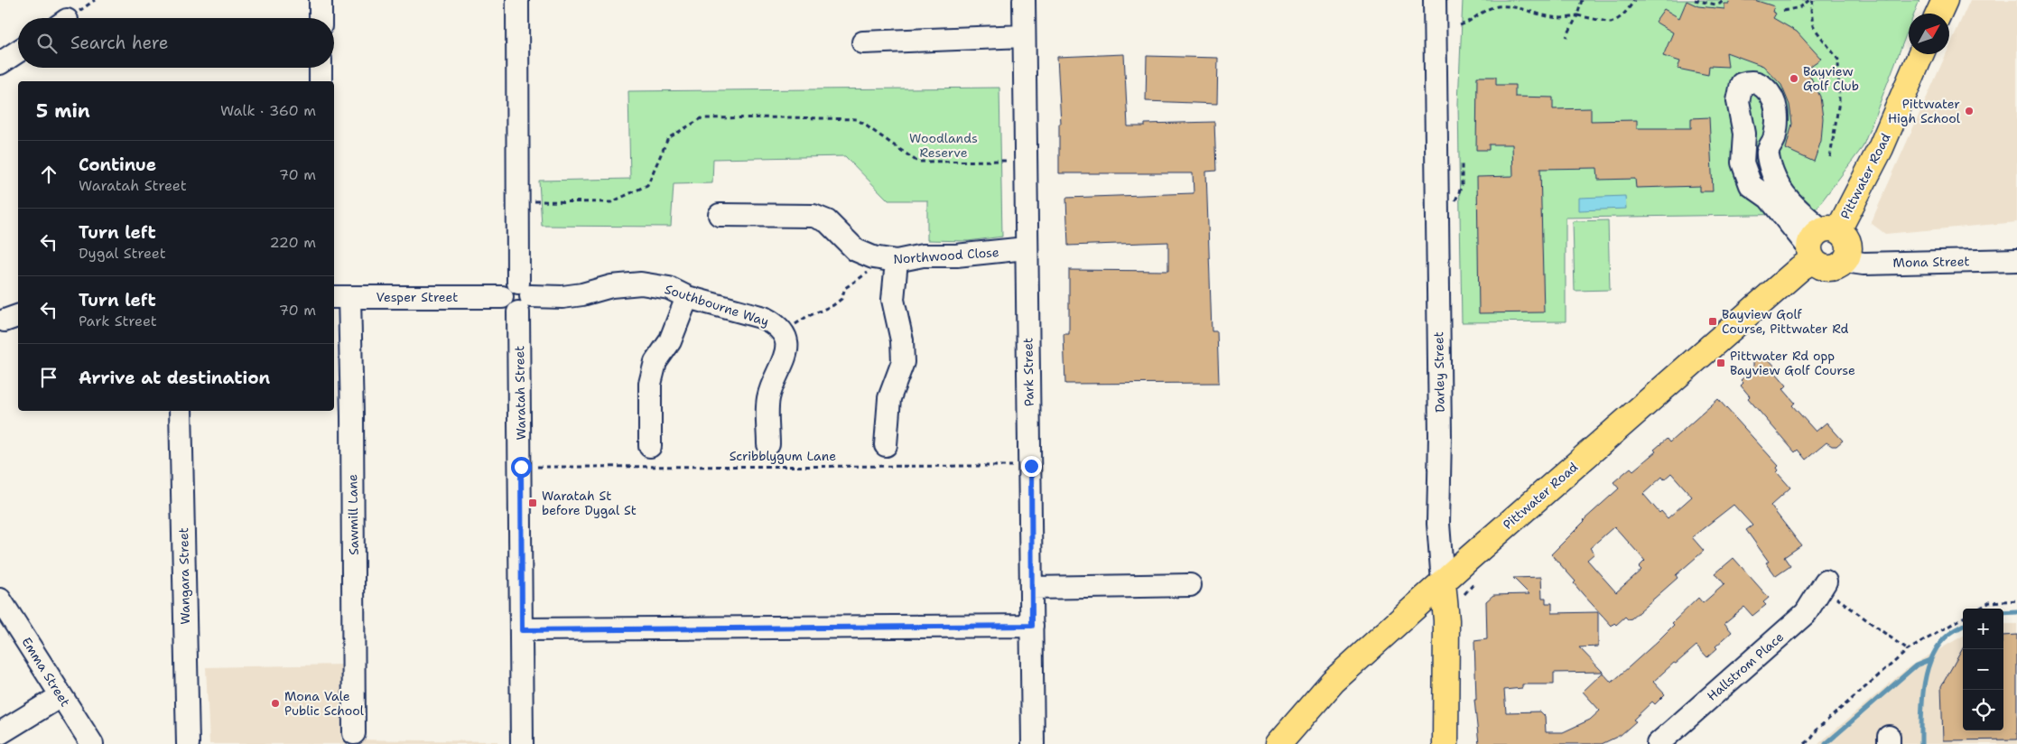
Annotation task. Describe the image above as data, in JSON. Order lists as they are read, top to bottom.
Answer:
{
  "streets": {
    "main road": ["Pittwater Road", "Darley Street"],
    "street": [
      "Northwood Close",
      "Mona Street",
      "Vesper Street",
      "Southbourne Way",
      "Park Street",
      "Waratah Street",
      "Sawmill Lane",
      "Wangara Street",
      "Hallstrom Place",
      "Emma Street"
    ],
    "path": ["Scribblygum Lane"]
  },
  "crossings": [
    ["Pittwater Road", "Darley Street"],
    ["Northwood Close", "Park Street"],
    ["Vesper Street", "Southbourne Way"],
    ["Vesper Street", "Waratah Street"],
    ["Vesper Street", "Sawmill Lane"],
    ["Southbourne Way", "Waratah Street"],
    ["Park Street", "Scribblygum Lane"]
  ],
  "parks": ["Woodlands Reserve"],
  "places": {
    "other": ["Bayview Golf Club", "Pittwater High School", "Mona Vale Public School"],
    "transit": ["Bayview Golf Course, Pittwater Rd", "Pittwater Rd opp Bayview Golf Course", "Waratah St before Dygal St"]
  },
  "north": "top right",
  "page": {
    "search": "Search here",
    "heading": ["5 min", "Walk · 360 m"],
    "list": [
      ["Continue", "Waratah Street", "70 m"],
      ["Turn left", "Dygal Street", "220 m"],
      ["Turn left", "Park Street", "70 m"],
      "Arrive at destination"
    ],
    "map_buttons": ["+", "−"]
  }
}
